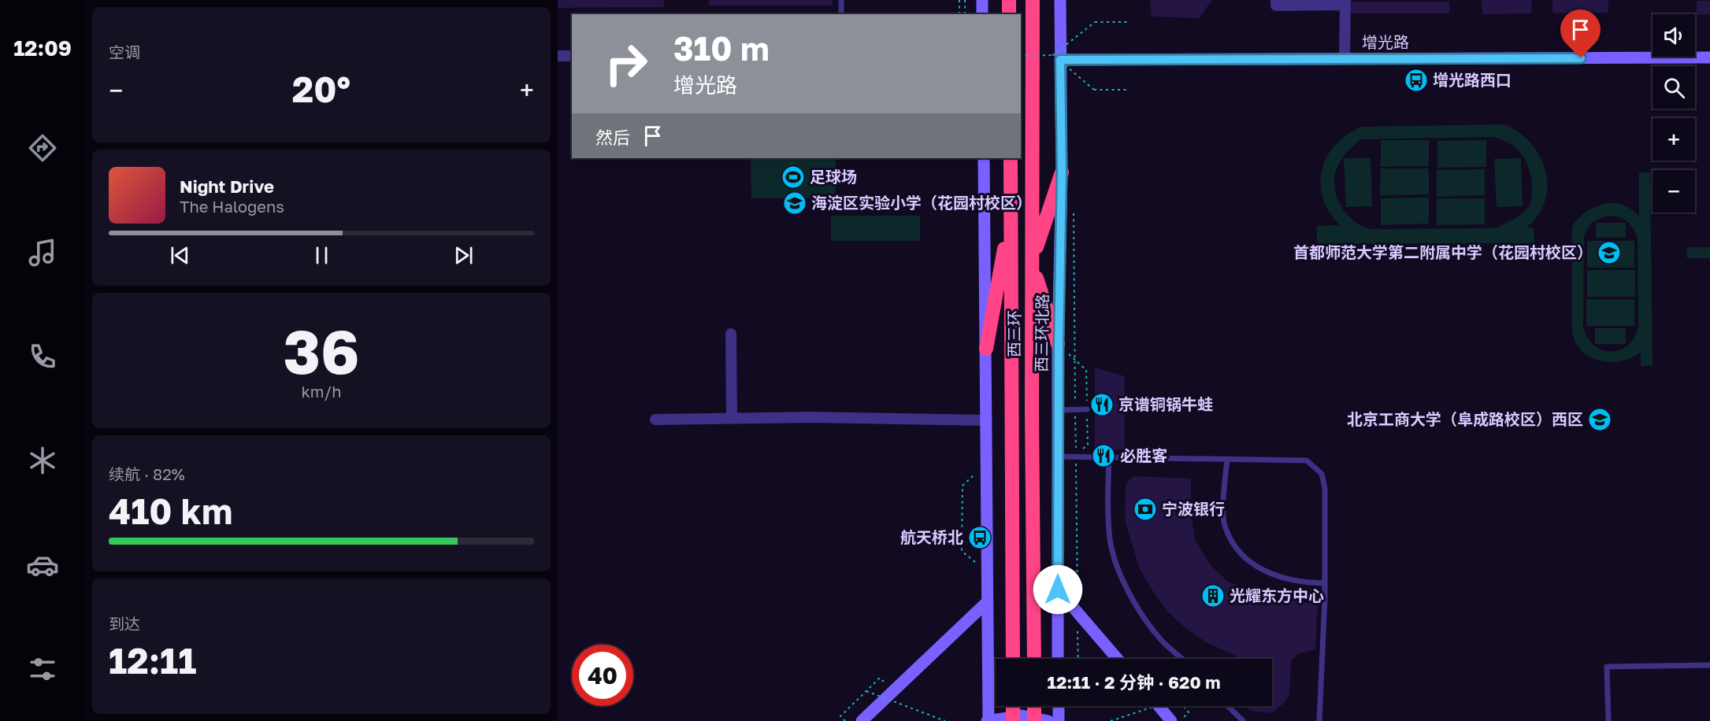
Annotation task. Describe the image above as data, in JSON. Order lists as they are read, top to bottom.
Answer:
{
  "streets": {
    "highway": ["西三环"],
    "street": ["增光路", "西三环北路"]
  },
  "crossings": [
    ["增光路", "西三环北路"]
  ],
  "places": {
    "bus stop": ["增光路西口", "航天桥北"],
    "sports": ["足球场"],
    "school or university": ["海淀区实验小学（花园村校区）", "首都师范大学第二附属中学（花园村校区）", "北京工商大学（阜成路校区）西区"],
    "restaurant": ["京谱铜锅牛蛙", "必胜客"],
    "bank": ["宁波银行"],
    "building": ["光耀东方中心"]
  },
  "page": {
    "tabs": "12:09",
    "tile": [
      "空调",
      ["36", "km/h"],
      ["续航 · 82%", "410 km"],
      ["到达", "12:11"]
    ],
    "map_buttons": ["+", "−"],
    "turn": ["310 m", "增光路"],
    "heat": ["−", "20°", "+"],
    "then": "然后",
    "song": ["Night Drive", "The Halogens"],
    "limit": "40",
    "trip": "12:11 · 2 分钟 · 620 m"
  }
}
